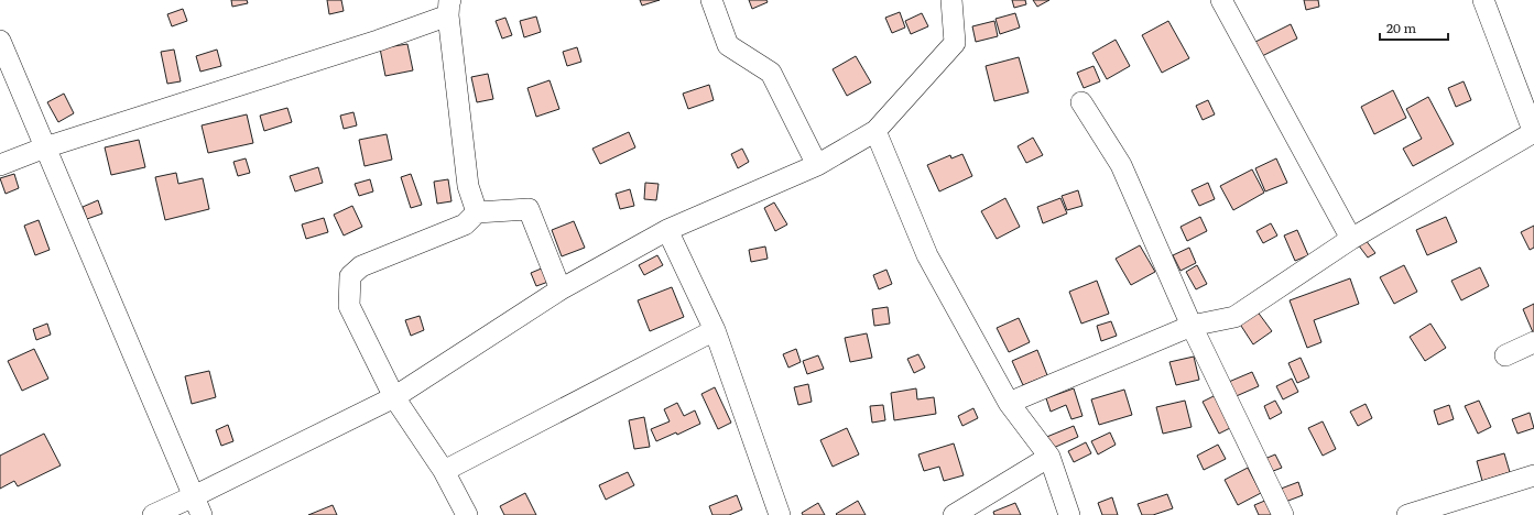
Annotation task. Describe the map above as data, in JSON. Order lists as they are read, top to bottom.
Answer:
{
  "scale_bar": "20 m"
}
